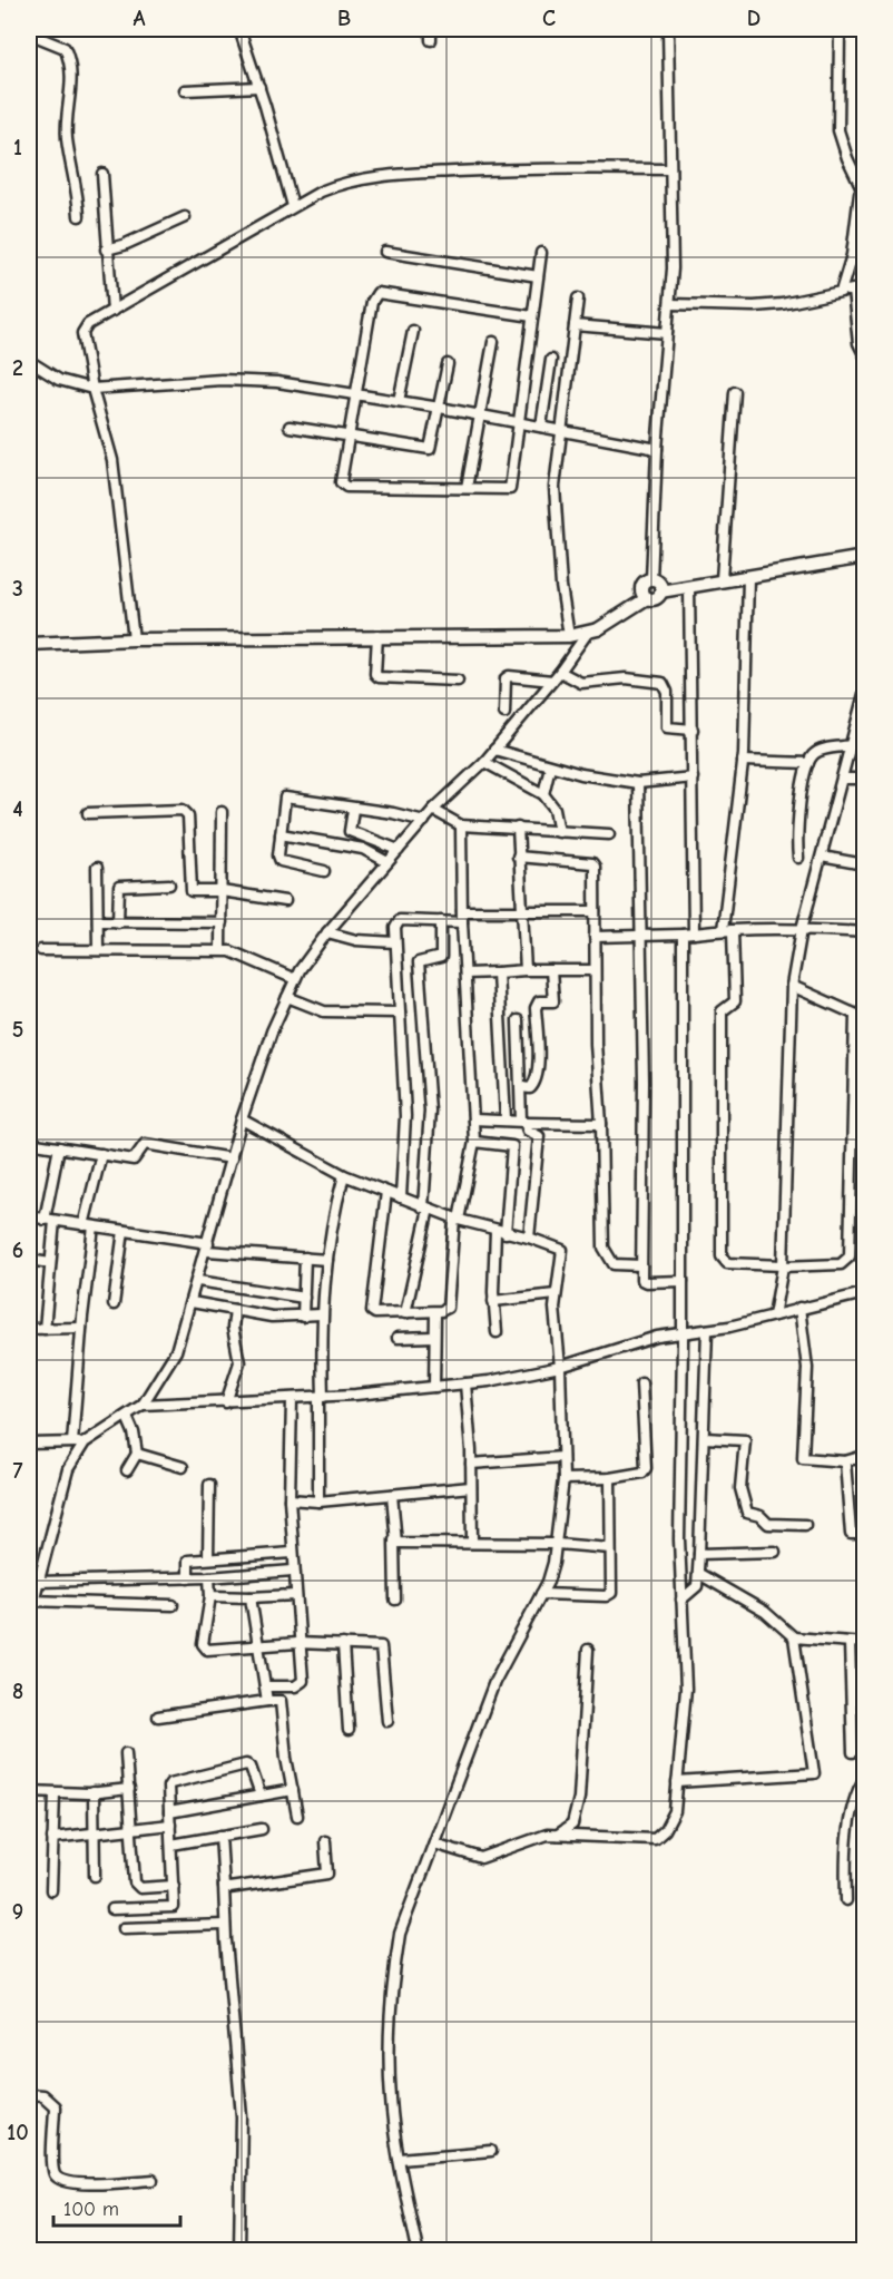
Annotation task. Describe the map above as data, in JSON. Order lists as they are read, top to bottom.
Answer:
{
  "scale_bar": "100 m",
  "grid": {
    "columns": [
      "A",
      "B",
      "C",
      "D"
    ],
    "rows": [
      "1",
      "2",
      "3",
      "4",
      "5",
      "6",
      "7",
      "8",
      "9",
      "10"
    ]
  }
}
